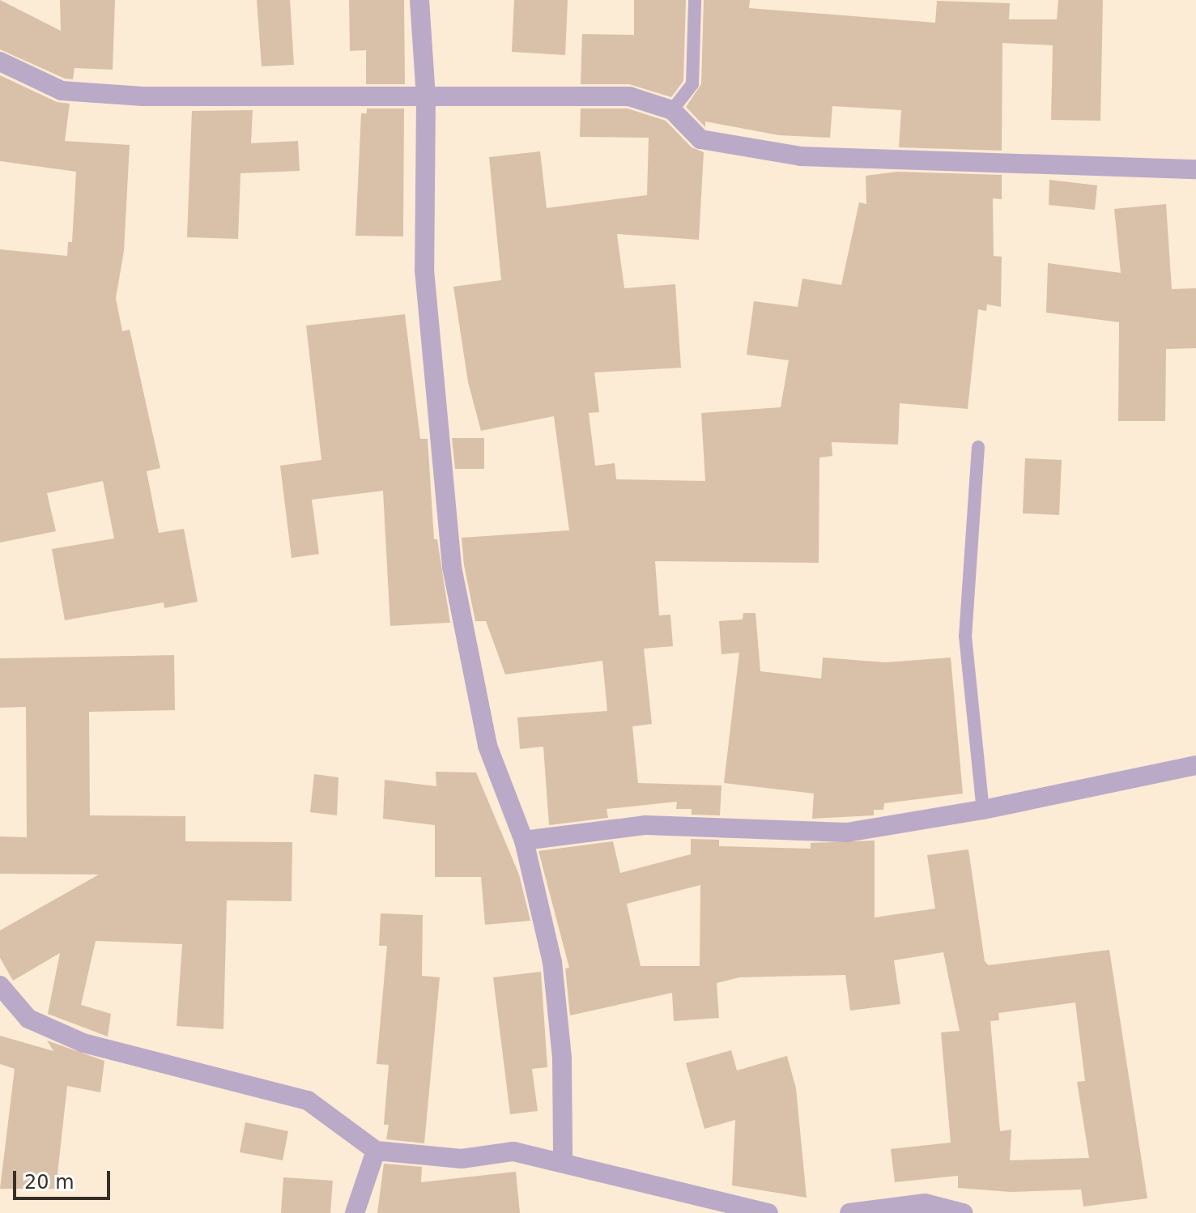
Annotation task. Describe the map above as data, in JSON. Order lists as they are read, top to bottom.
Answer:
{
  "scale_bar": "20 m"
}
